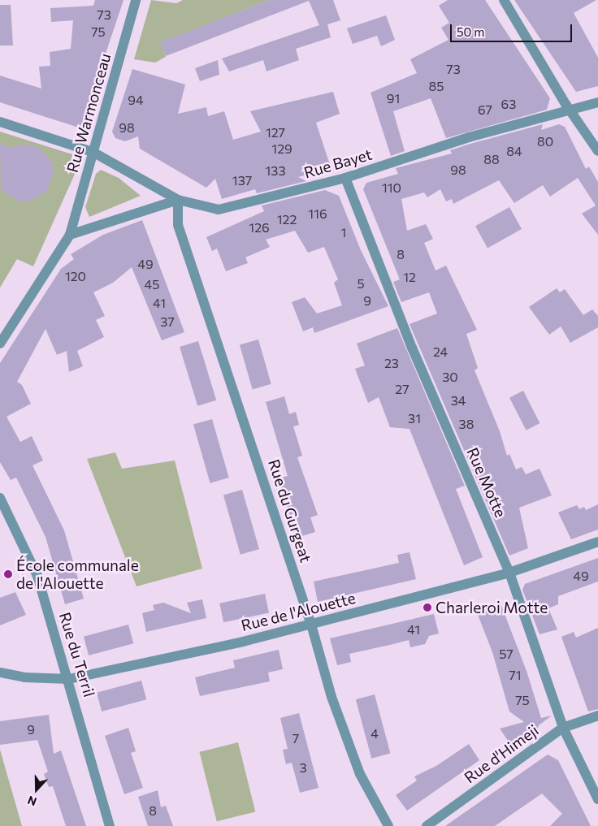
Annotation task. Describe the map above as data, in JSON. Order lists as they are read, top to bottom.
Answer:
{
  "streets": {
    "street": [
      "Rue Warmonceau",
      "Rue Bayet",
      "Rue Motte",
      "Rue du Gurgeat",
      "Rue de l'Alouette",
      "Rue du Terril",
      "Rue d'Himeji"
    ]
  },
  "crossings": [
    ["Rue Warmonceau", "Rue Bayet"],
    ["Rue Bayet", "Rue Motte"],
    ["Rue Bayet", "Rue du Gurgeat"],
    ["Rue Motte", "Rue de l'Alouette"],
    ["Rue Motte", "Rue d'Himeji"],
    ["Rue du Gurgeat", "Rue de l'Alouette"],
    ["Rue de l'Alouette", "Rue du Terril"]
  ],
  "places": ["École communale de l'Alouette", "Charleroi Motte"],
  "house_numbers": [
    "73",
    "75",
    "73",
    "85",
    "91",
    "94",
    "63",
    "67",
    "98",
    "127",
    "80",
    "129",
    "84",
    "88",
    "98",
    "133",
    "137",
    "110",
    "116",
    "122",
    "126",
    "1",
    "8",
    "49",
    "120",
    "12",
    "5",
    "45",
    "9",
    "41",
    "37",
    "24",
    "23",
    "30",
    "27",
    "34",
    "31",
    "38",
    "49",
    "41",
    "57",
    "71",
    "75",
    "9",
    "4",
    "7",
    "3",
    "8"
  ],
  "scale_bar": "50 m",
  "north": "bottom"
}
